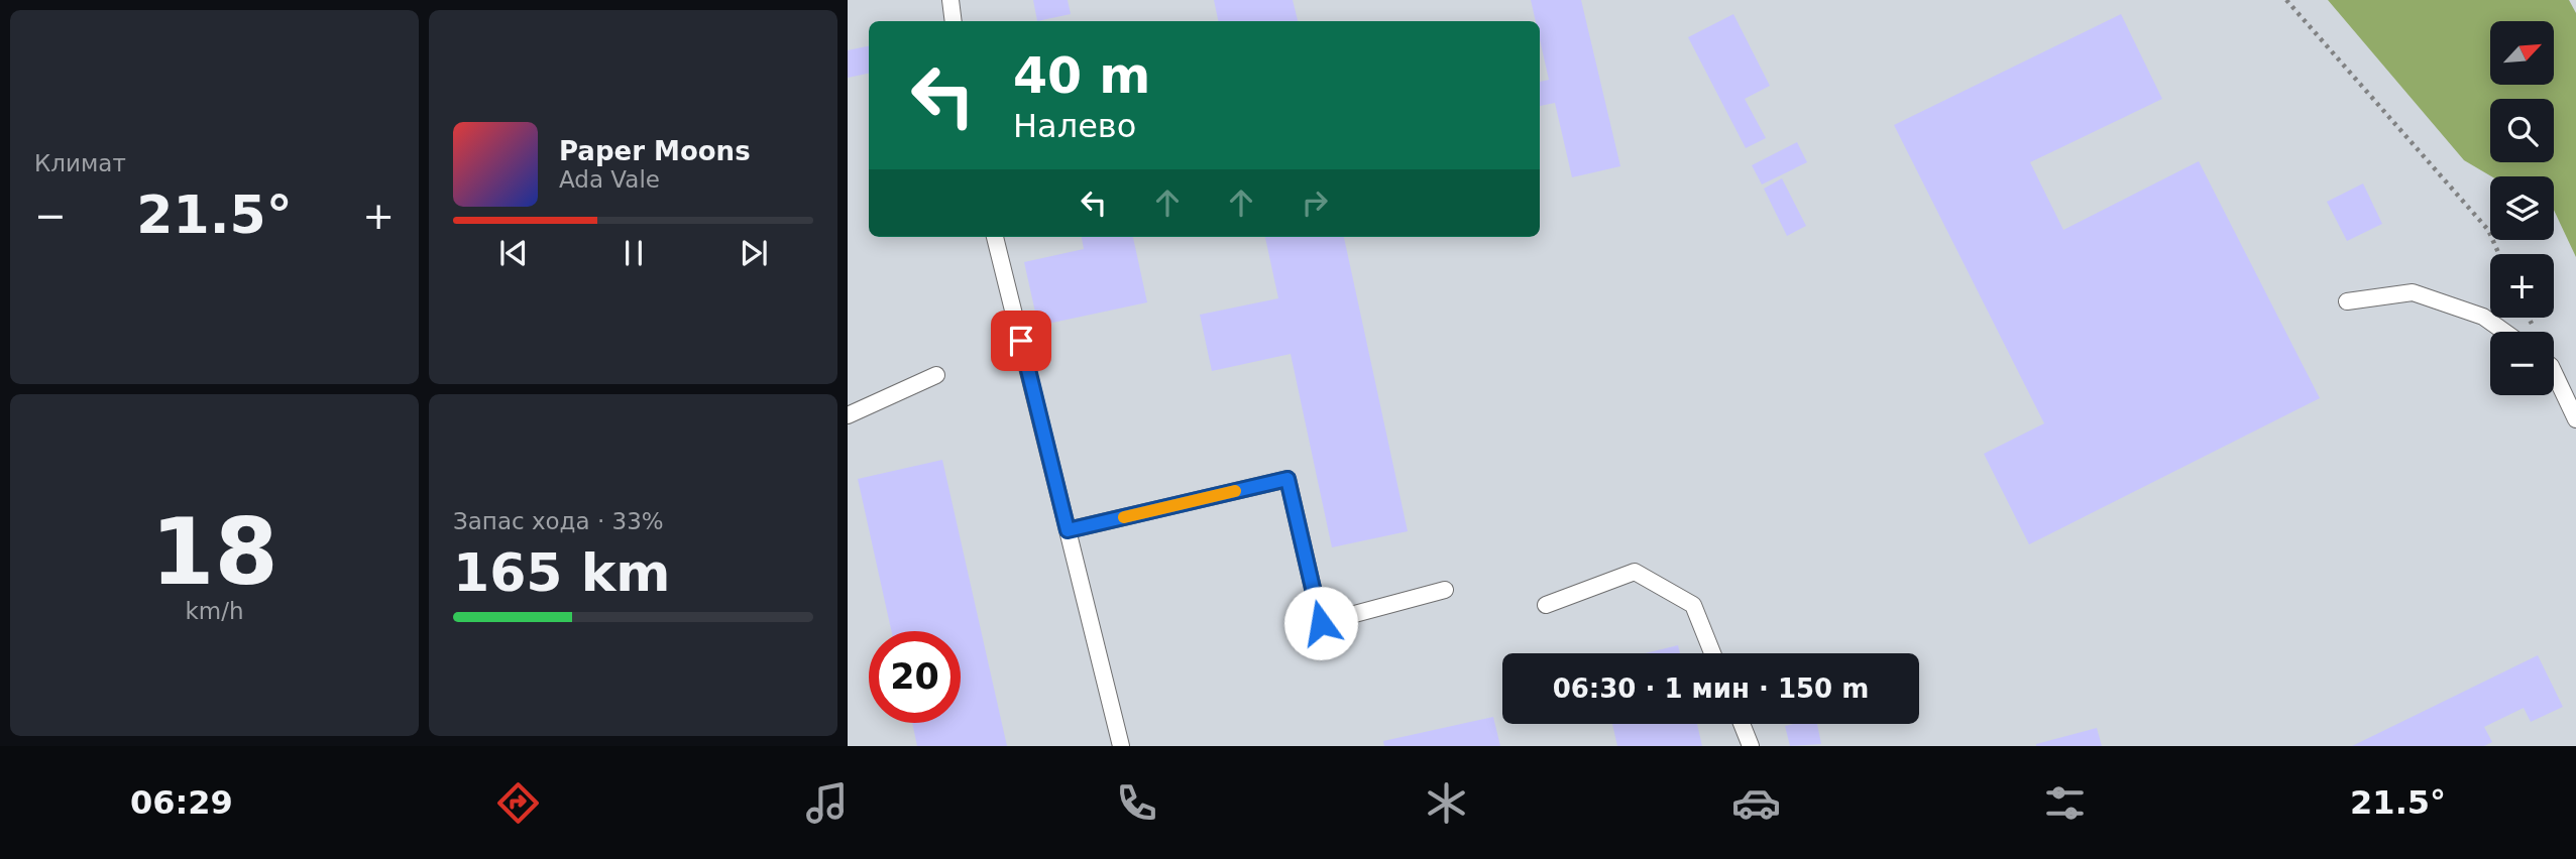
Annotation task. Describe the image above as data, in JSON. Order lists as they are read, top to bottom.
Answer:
{
  "north": "top right",
  "page": {
    "tile": [
      "Климат",
      ["18", "km/h"],
      ["Запас хода · 33%", "165 km"]
    ],
    "map_buttons": ["+", "−"],
    "turn": ["40 m", "Налево"],
    "song": ["Paper Moons", "Ada Vale"],
    "heat": ["−", "21.5°", "+"],
    "limit": "20",
    "trip": "06:30 · 1 мин · 150 m",
    "tabs": ["06:29", "21.5°"]
  }
}
